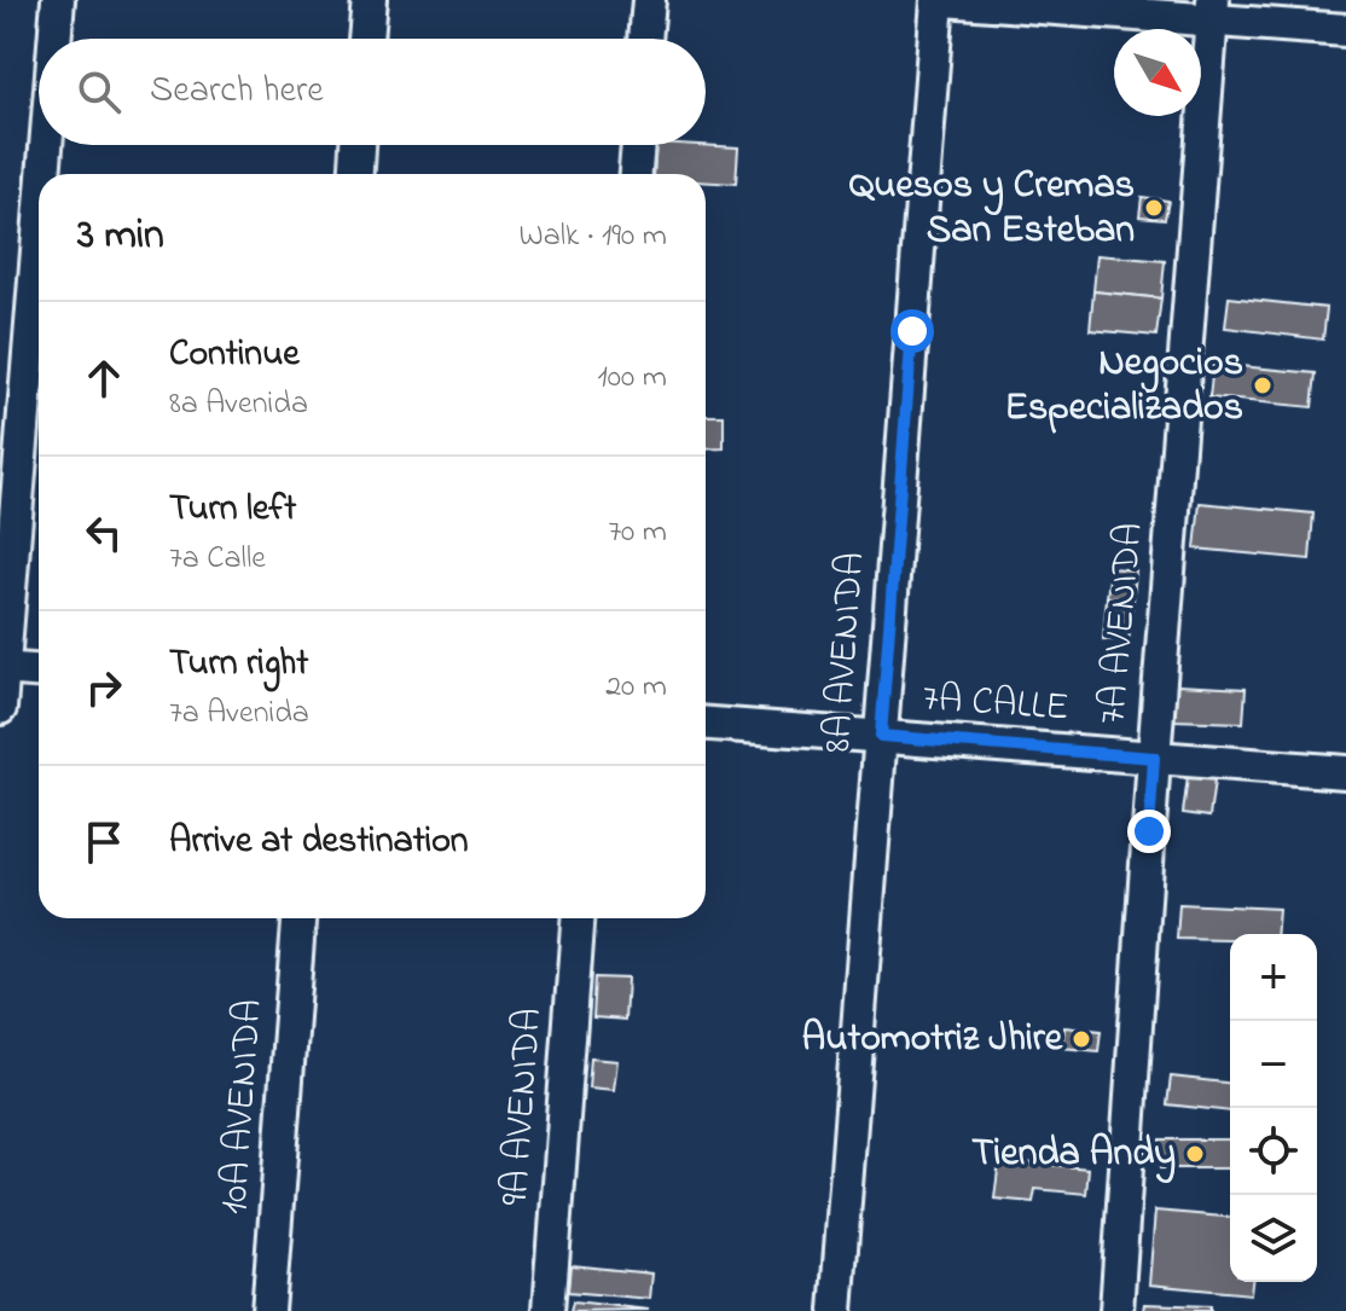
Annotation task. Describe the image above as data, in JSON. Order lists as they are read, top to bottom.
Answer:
{
  "streets": {
    "street": [
      "7A AVENIDA",
      "8A AVENIDA",
      "7A CALLE",
      "10A AVENIDA",
      "9A AVENIDA"
    ]
  },
  "crossings": [
    ["7A AVENIDA", "7A CALLE"],
    ["8A AVENIDA", "7A CALLE"]
  ],
  "places": [
    "Quesos y Cremas San Esteban",
    "Negocios Especializados",
    "Automotriz Jhire",
    "Tienda Andy"
  ],
  "north": "bottom right",
  "page": {
    "search": "Search here",
    "heading": ["3 min", "Walk · 190 m"],
    "list": [
      ["Continue", "8a Avenida", "100 m"],
      ["Turn left", "7a Calle", "70 m"],
      ["Turn right", "7a Avenida", "20 m"],
      "Arrive at destination"
    ],
    "map_buttons": ["+", "−"]
  }
}
